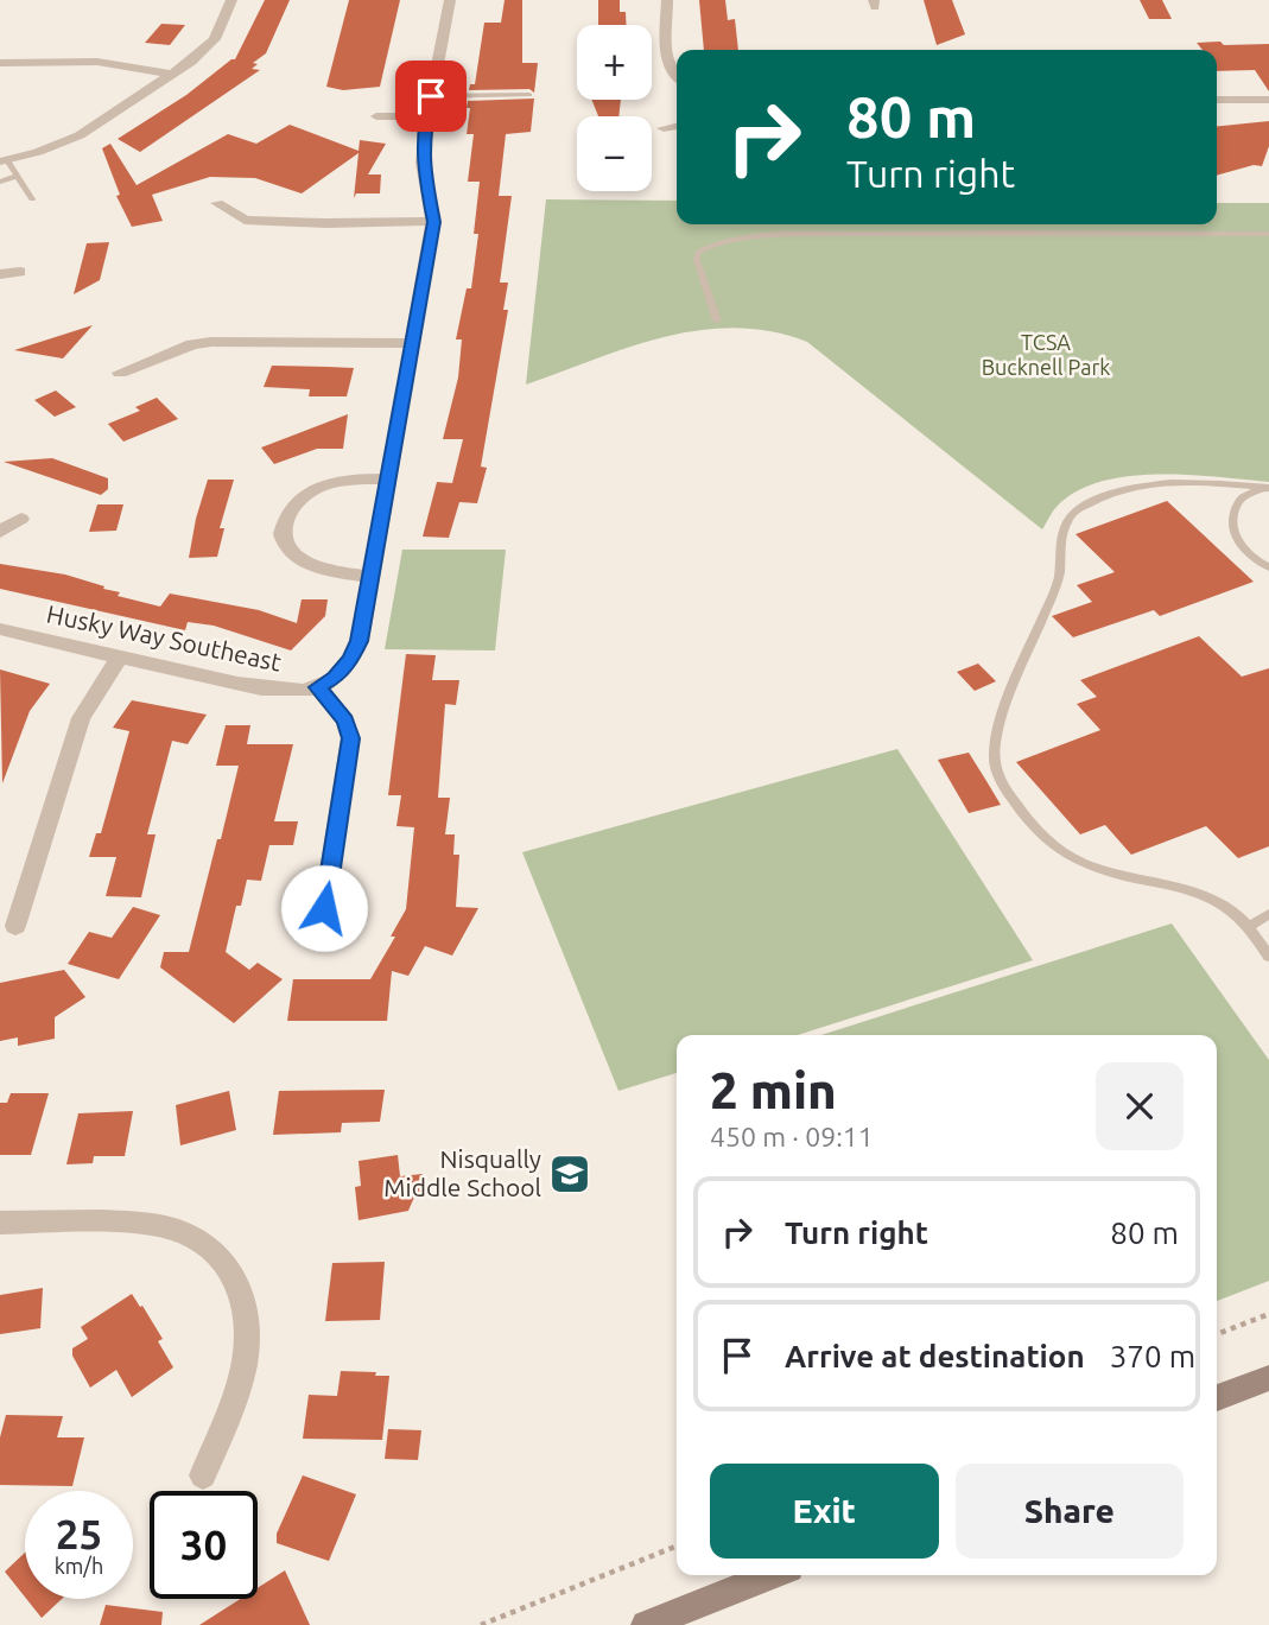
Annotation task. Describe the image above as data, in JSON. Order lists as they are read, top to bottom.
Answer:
{
  "streets": {
    "street": ["Husky Way Southeast"]
  },
  "parks": ["TCSA Bucknell Park"],
  "places": {
    "school or university": ["Nisqually Middle School"]
  },
  "page": {
    "map_buttons": ["+", "−"],
    "turn": ["80 m", "Turn right"],
    "heading": ["2 min", "450 m · 09:11"],
    "list": [
      {
        "name": "Turn right",
        "value": "80 m"
      },
      {
        "name": "Arrive at destination",
        "value": "370 m"
      }
    ],
    "buttons": ["Exit", "Share"],
    "speed": "25 km/h",
    "limit": "30"
  }
}
